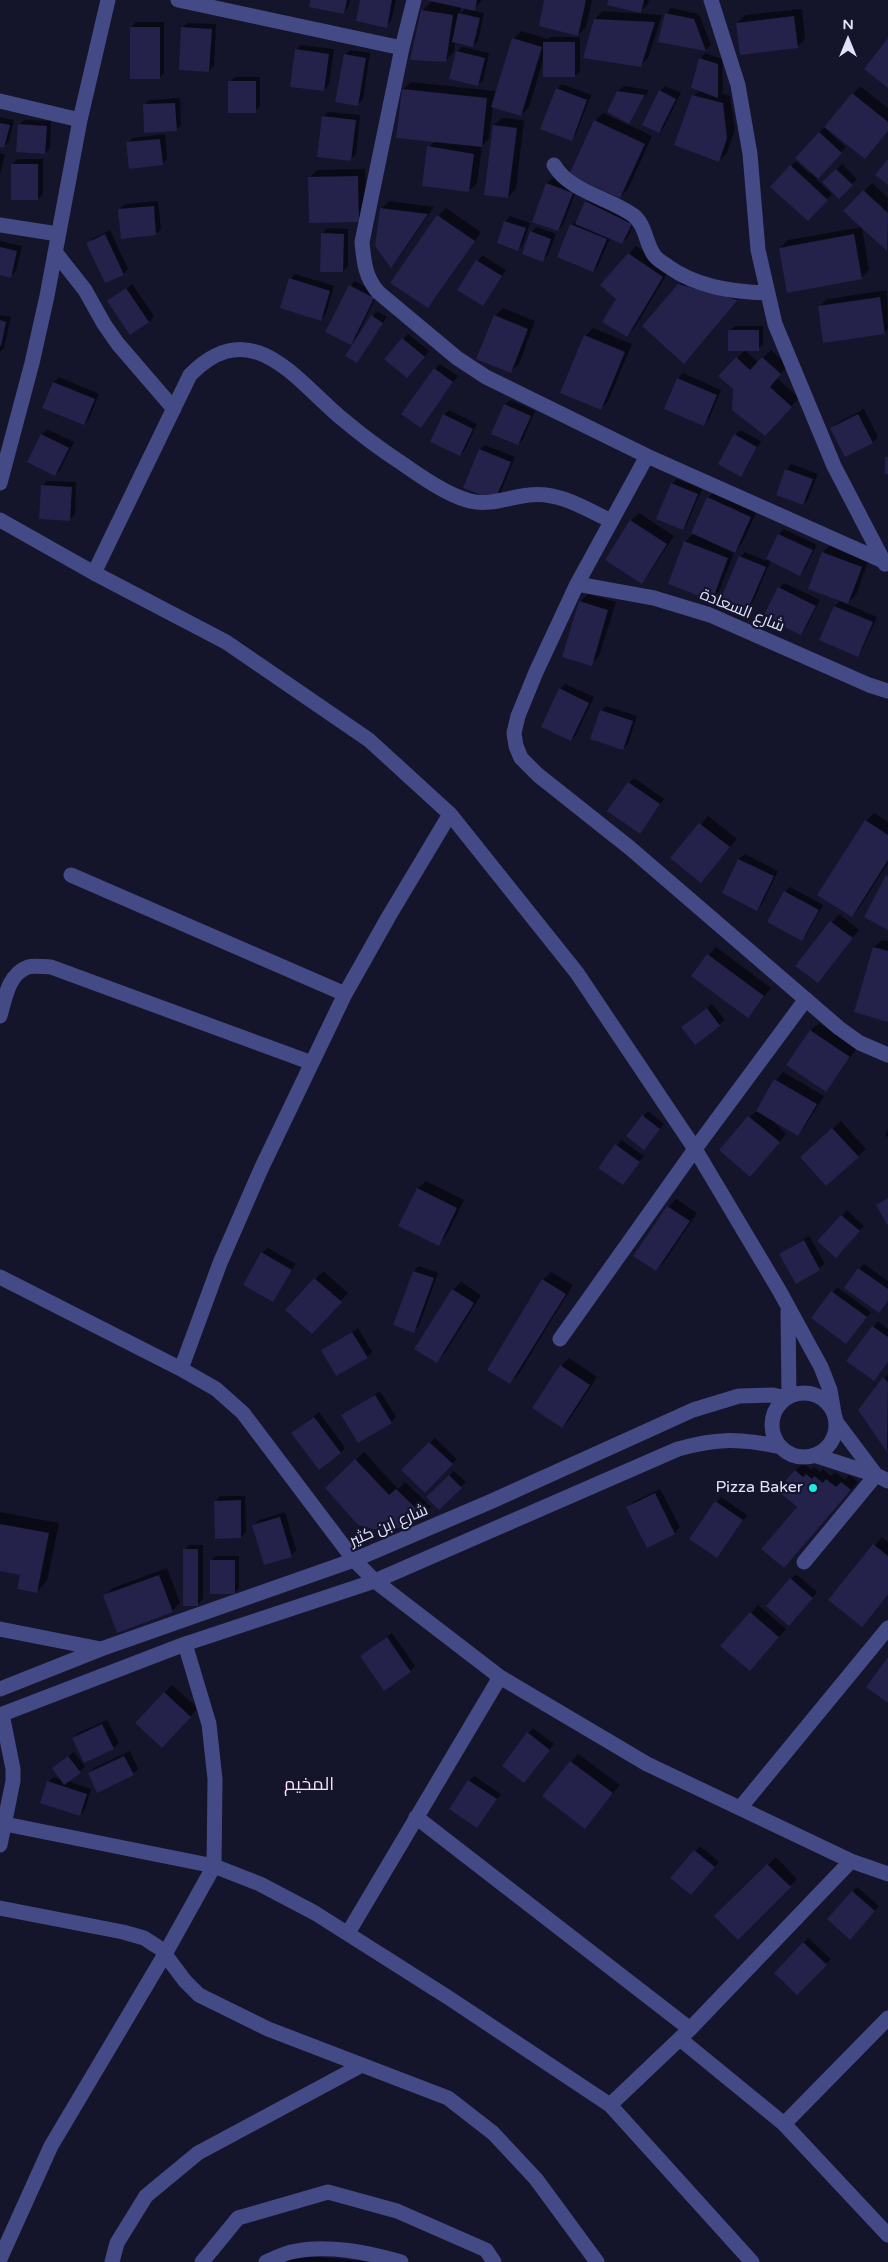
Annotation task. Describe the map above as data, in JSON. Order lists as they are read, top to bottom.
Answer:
{
  "streets": {
    "street": ["شارع السعادة", "شارع ابن كثير"]
  },
  "districts": ["المخيم"],
  "places": ["Pizza Baker"],
  "north": "top"
}
